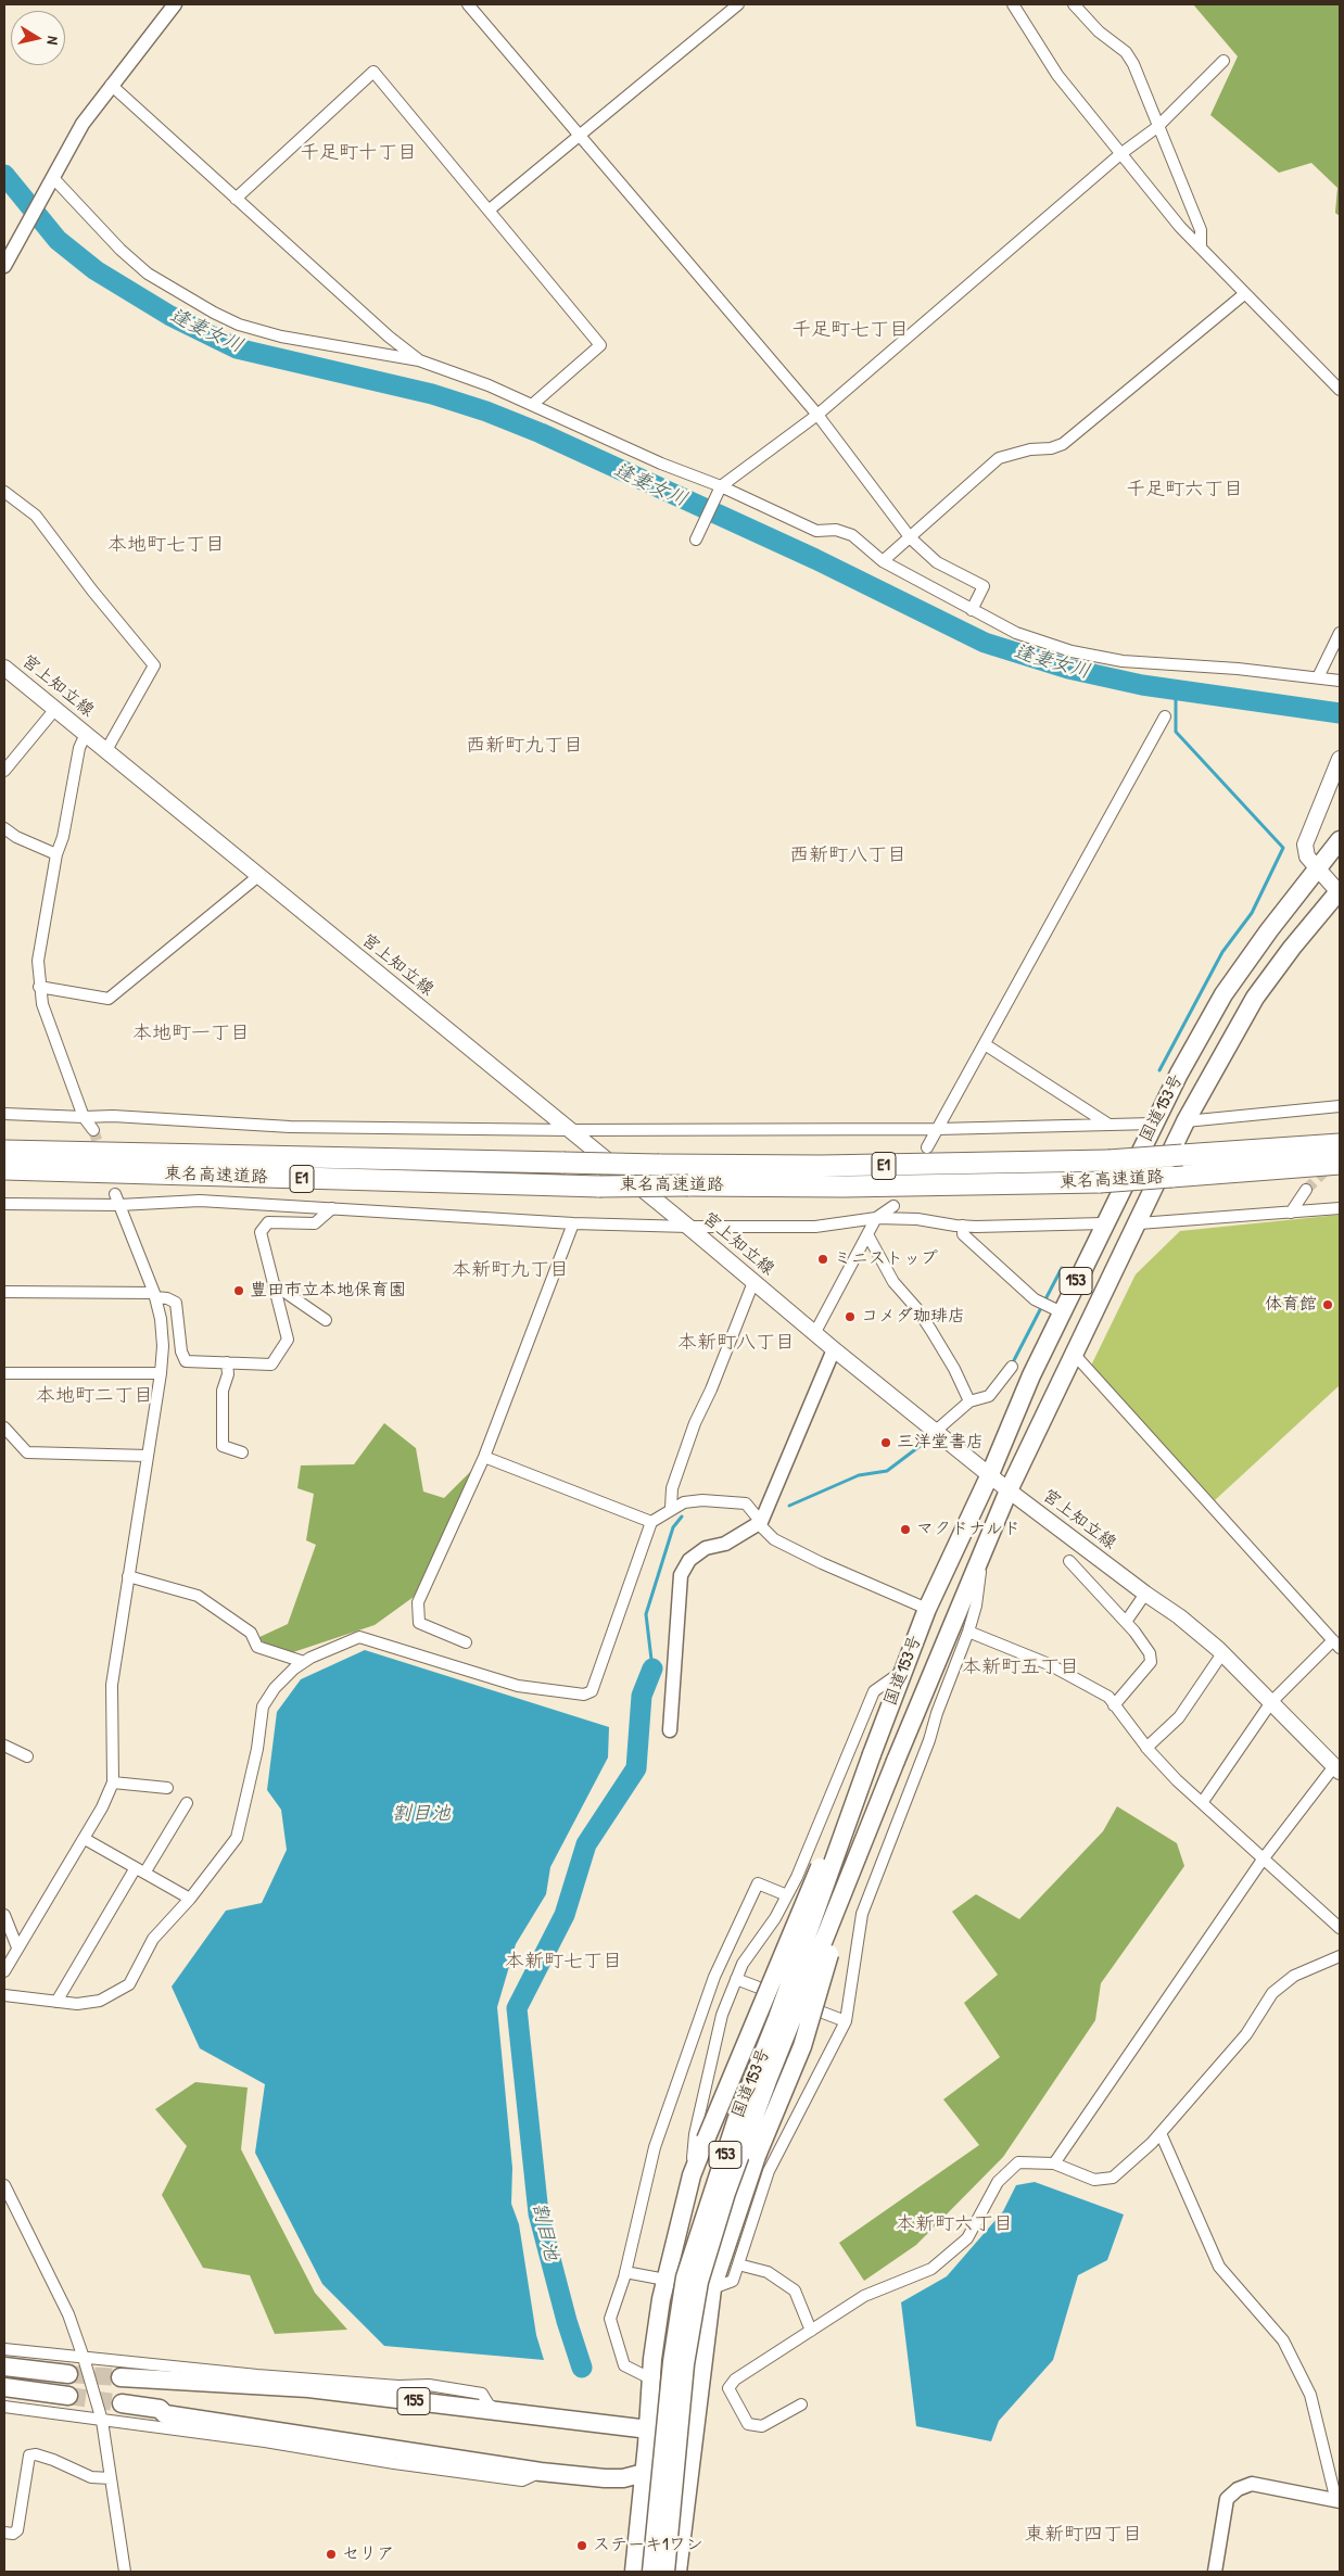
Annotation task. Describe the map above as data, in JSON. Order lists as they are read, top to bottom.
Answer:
{
  "streets": {
    "highway": [
      "国道153号",
      "E1",
      "東名高速道路",
      "153",
      "155"
    ],
    "main road": ["宮上知立線"]
  },
  "crossings": [
    ["宮上知立線", "国道153号"],
    ["国道153号", "153"],
    ["153", "155"]
  ],
  "districts": [
    "千足町十丁目",
    "千足町七丁目",
    "千足町六丁目",
    "本地町七丁目",
    "西新町九丁目",
    "西新町八丁目",
    "本地町一丁目",
    "本新町九丁目",
    "本新町八丁目",
    "本地町二丁目",
    "本新町五丁目",
    "本新町七丁目",
    "本新町六丁目",
    "東新町四丁目"
  ],
  "water": ["逢妻女川", "割目池"],
  "places": [
    "ミニストップ",
    "豊田市立本地保育園",
    "体育館",
    "コメダ珈琲店",
    "三洋堂書店",
    "マクドナルド",
    "ステーキ1ワン",
    "セリア"
  ],
  "north": "right"
}
